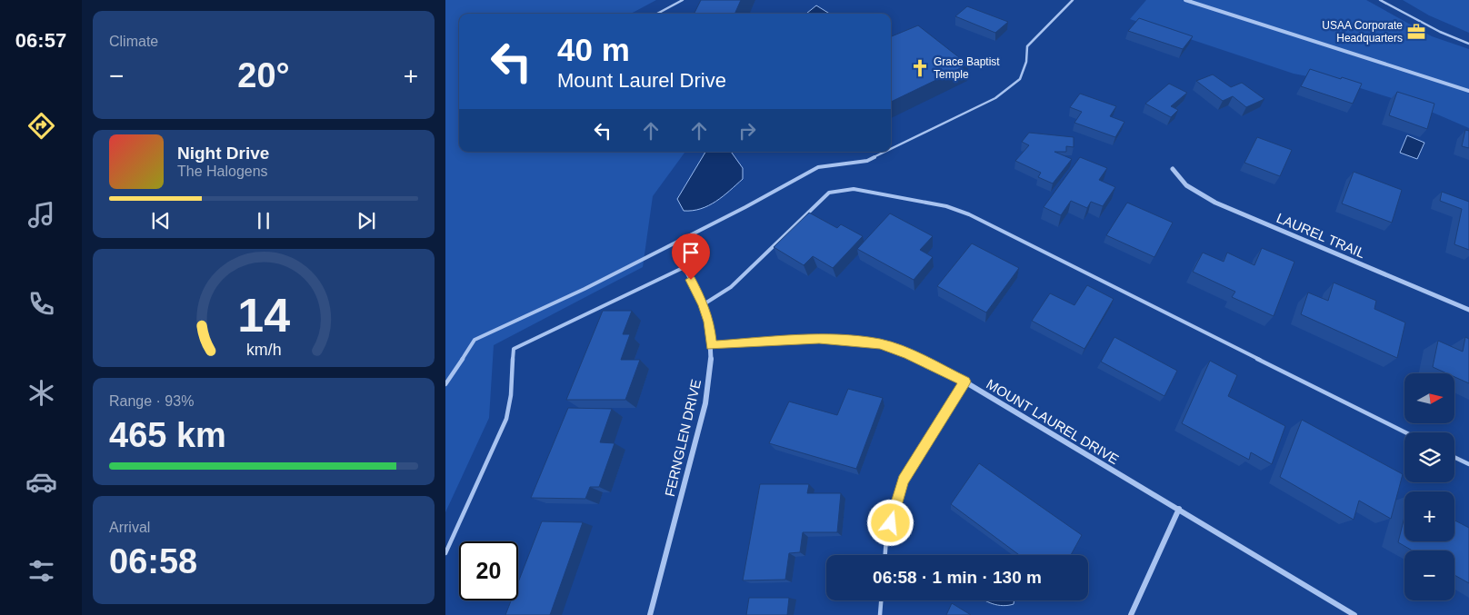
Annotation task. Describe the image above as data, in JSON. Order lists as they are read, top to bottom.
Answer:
{
  "streets": {
    "street": ["LAUREL TRAIL", "MOUNT LAUREL DRIVE", "FERNGLEN DRIVE"]
  },
  "crossings": [
    ["MOUNT LAUREL DRIVE", "FERNGLEN DRIVE"]
  ],
  "places": {
    "office": ["USAA Corporate Headquarters"],
    "church": ["Grace Baptist Temple"]
  },
  "north": "right",
  "page": {
    "tabs": "06:57",
    "tile": [
      "Climate",
      ["Range · 93%", "465 km"],
      ["Arrival", "06:58"]
    ],
    "turn": ["40 m", "Mount Laurel Drive"],
    "heat": ["−", "20°", "+"],
    "song": ["Night Drive", "The Halogens"],
    "map_buttons": ["+", "−"],
    "limit": "20",
    "trip": "06:58 · 1 min · 130 m",
    "gauge": ["14", "km/h"]
  }
}
